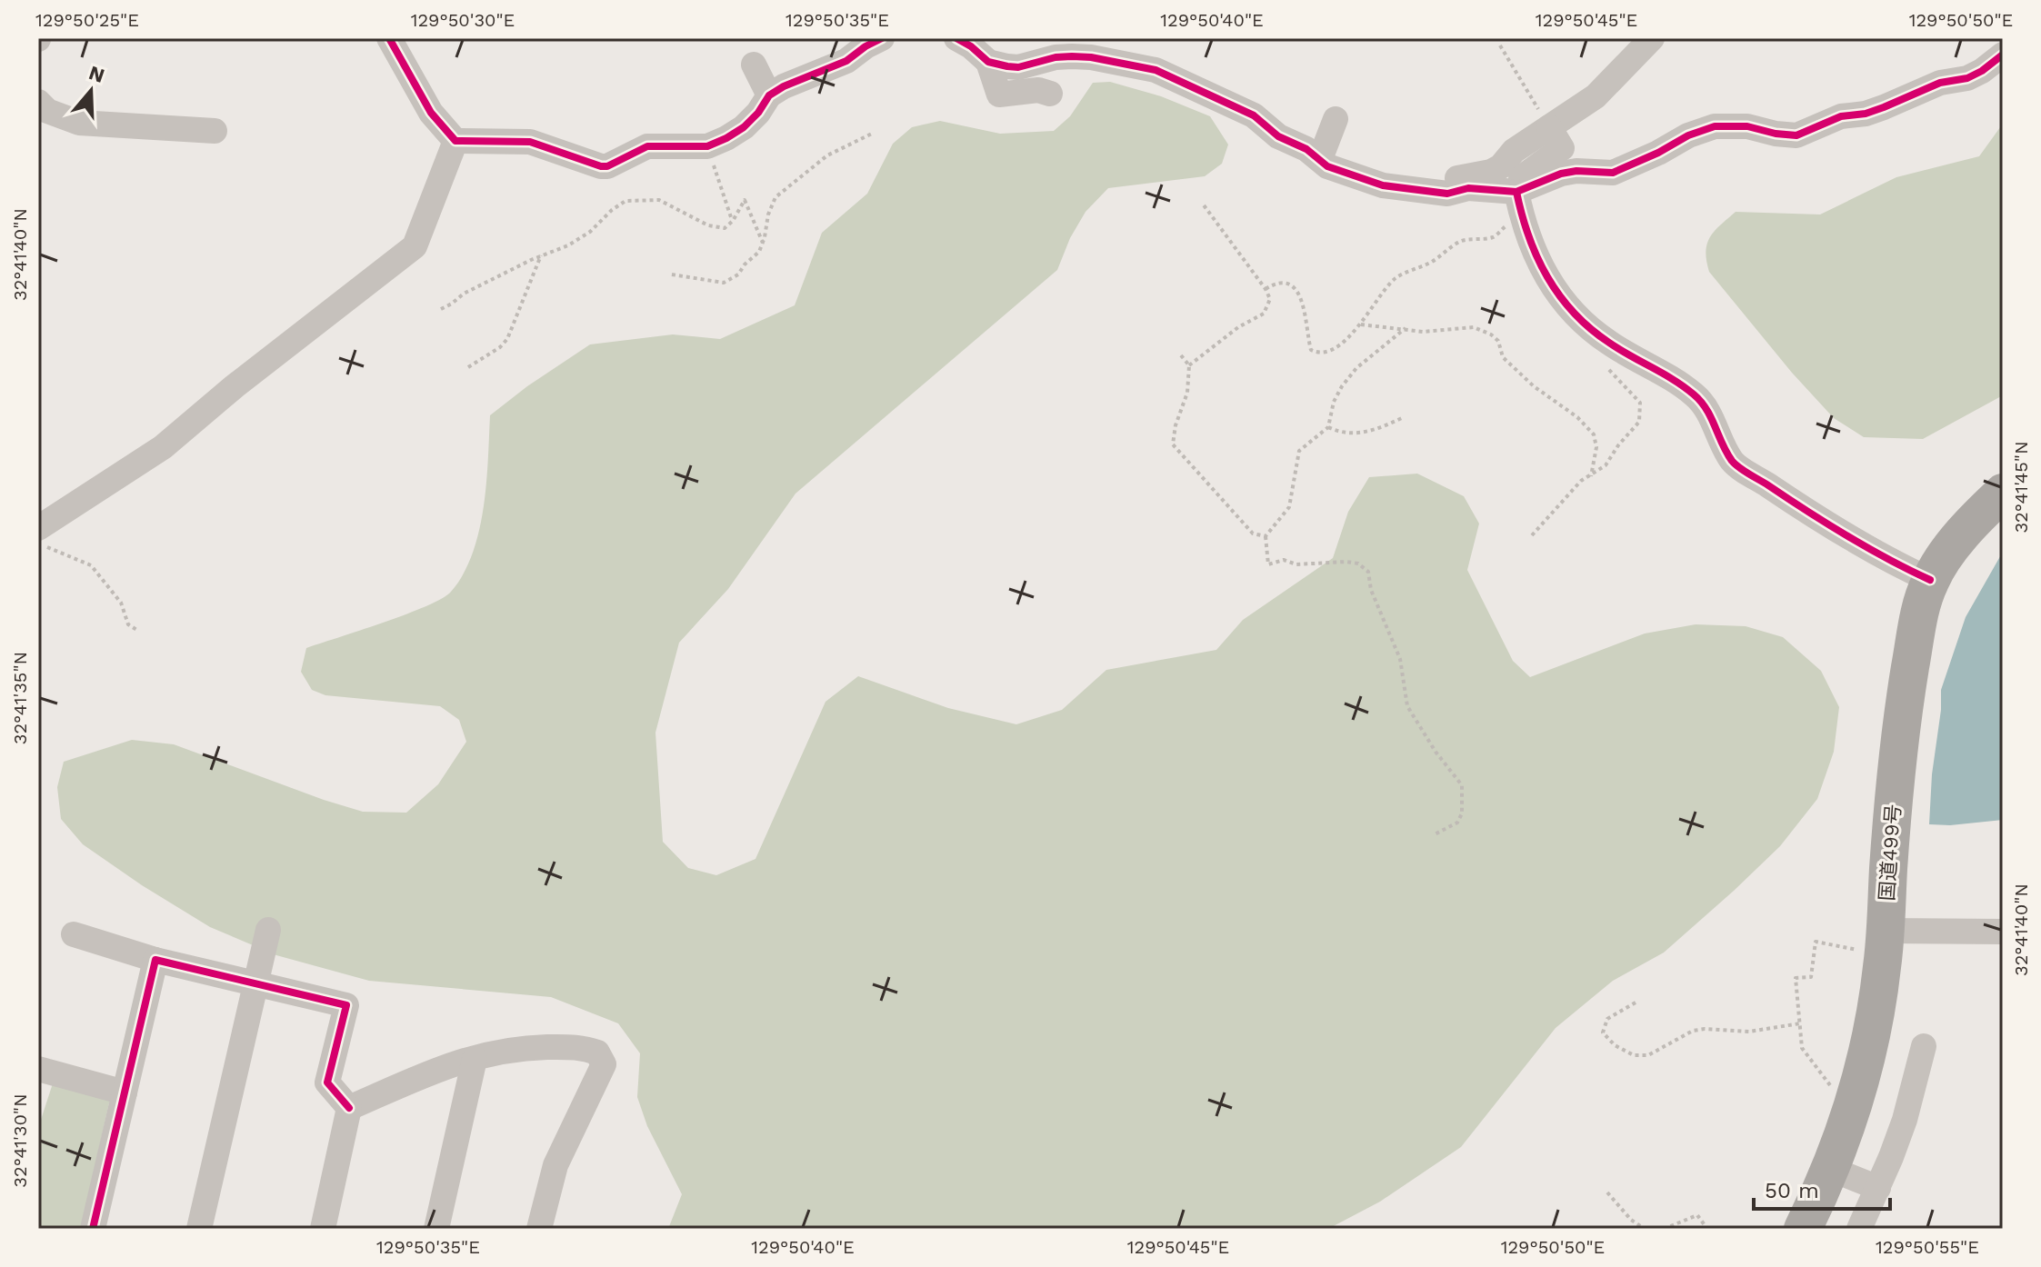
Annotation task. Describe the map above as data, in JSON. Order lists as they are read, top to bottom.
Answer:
{
  "streets": {
    "highway": ["国道499号"]
  },
  "scale_bar": "50 m",
  "north": "top",
  "coordinates": [
    "129°50'25\"E",
    "129°50'30\"E",
    "129°50'35\"E",
    "129°50'40\"E",
    "129°50'45\"E",
    "129°50'50\"E",
    "32°41'40\"N",
    "32°41'45\"N",
    "32°41'35\"N",
    "32°41'30\"N",
    "129°50'55\"E"
  ]
}
